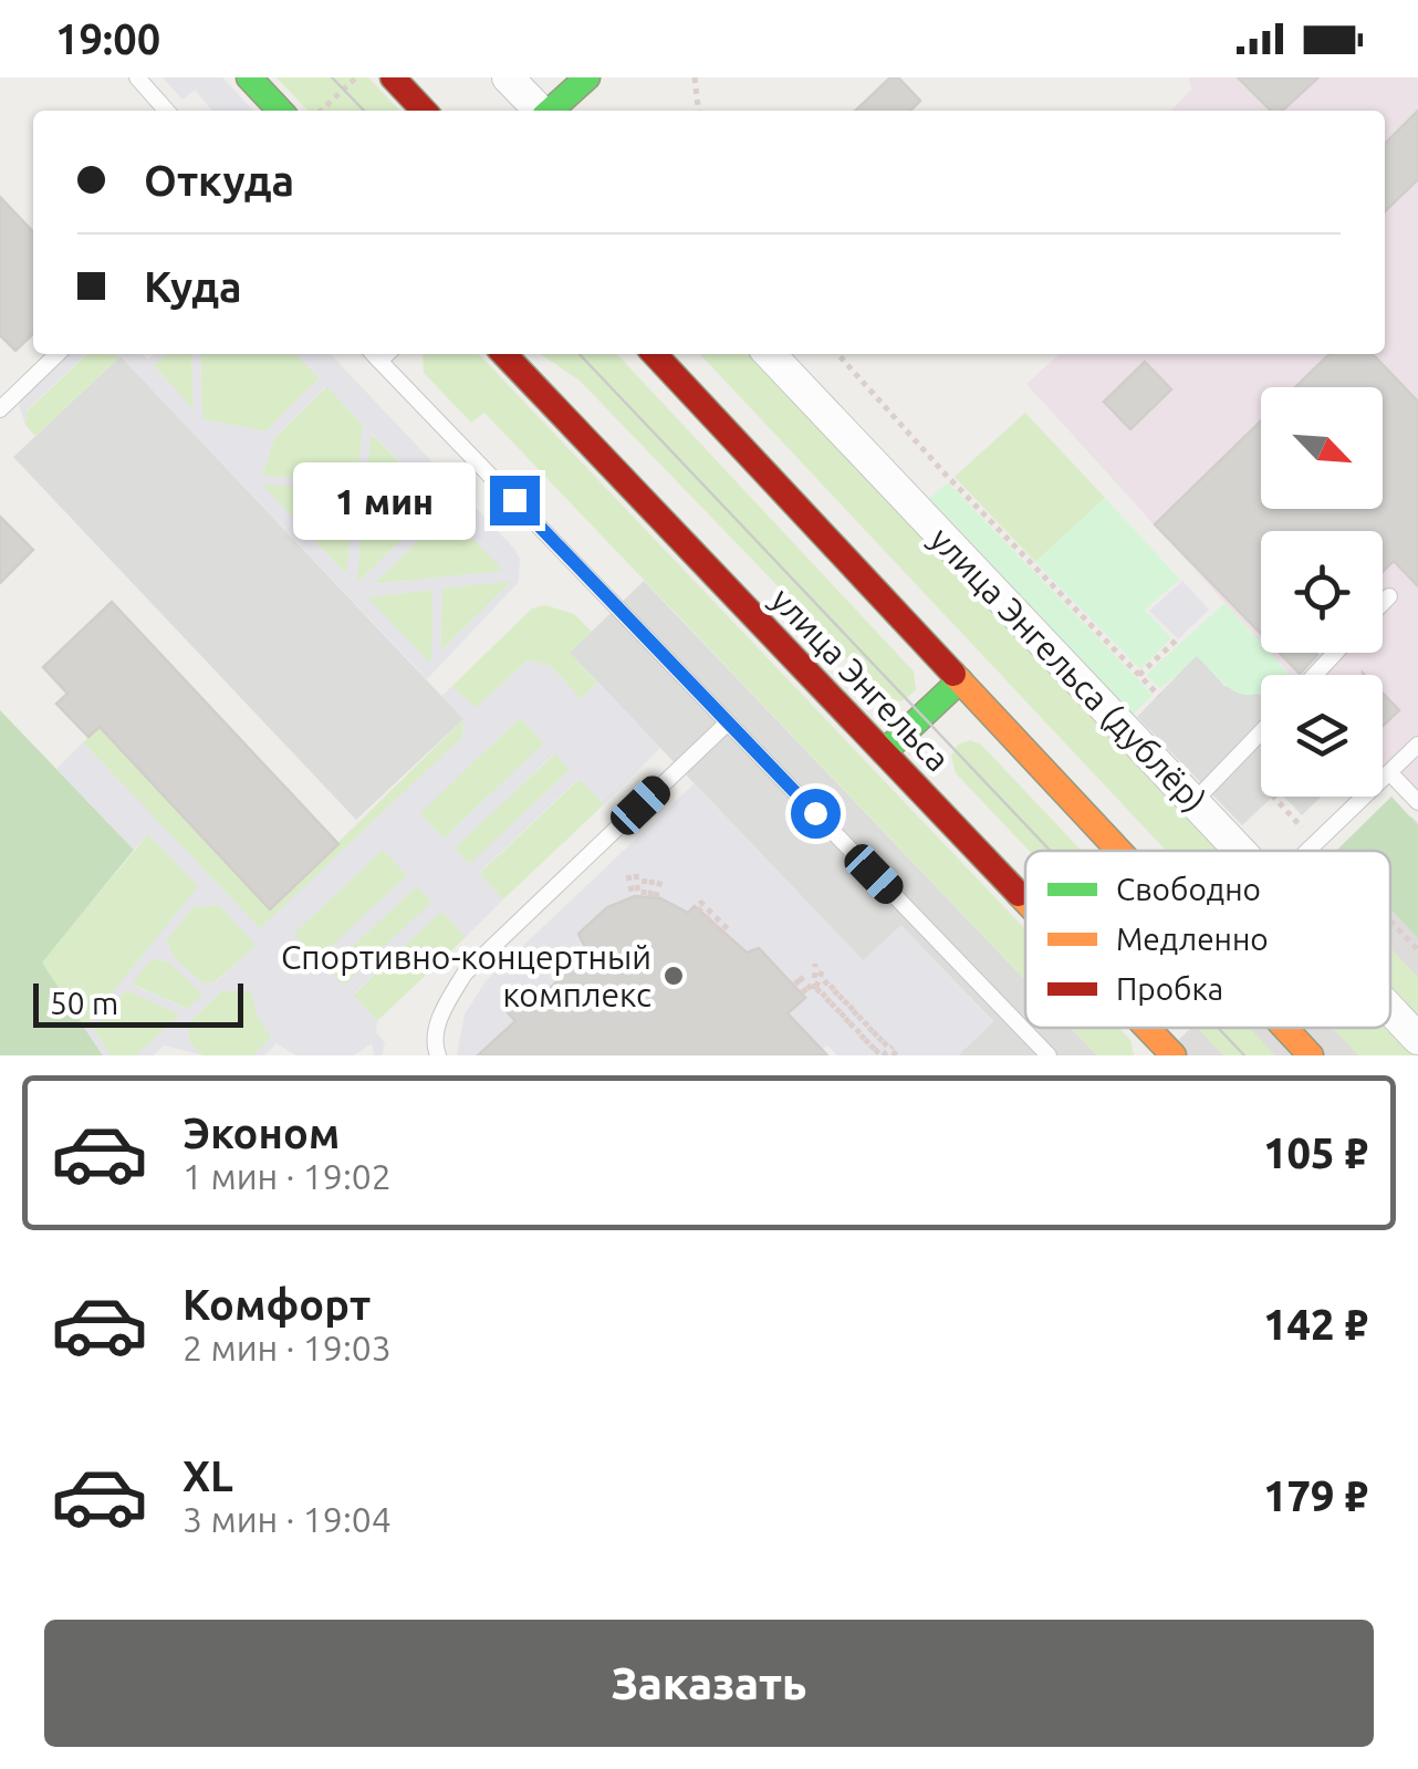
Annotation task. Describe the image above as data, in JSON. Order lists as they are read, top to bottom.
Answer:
{
  "streets": {
    "main road": ["улица Энгельса"],
    "street": ["улица Энгельса (дублёр)"]
  },
  "places": ["Спортивно-концертный комплекс"],
  "legend": ["Свободно", "Медленно", "Пробка"],
  "scale_bar": "50 m",
  "north": "bottom right",
  "page": {
    "status": "19:00",
    "banner": ["Откуда", "Куда"],
    "bubble": "1 мин",
    "scale": "50 m",
    "list": [
      {
        "name": "Эконом",
        "note": "1 мин · 19:02",
        "value": "105 ₽"
      },
      {
        "name": "Комфорт",
        "note": "2 мин · 19:03",
        "value": "142 ₽"
      },
      {
        "name": "XL",
        "note": "3 мин · 19:04",
        "value": "179 ₽"
      }
    ],
    "buttons": "Заказать"
  }
}
